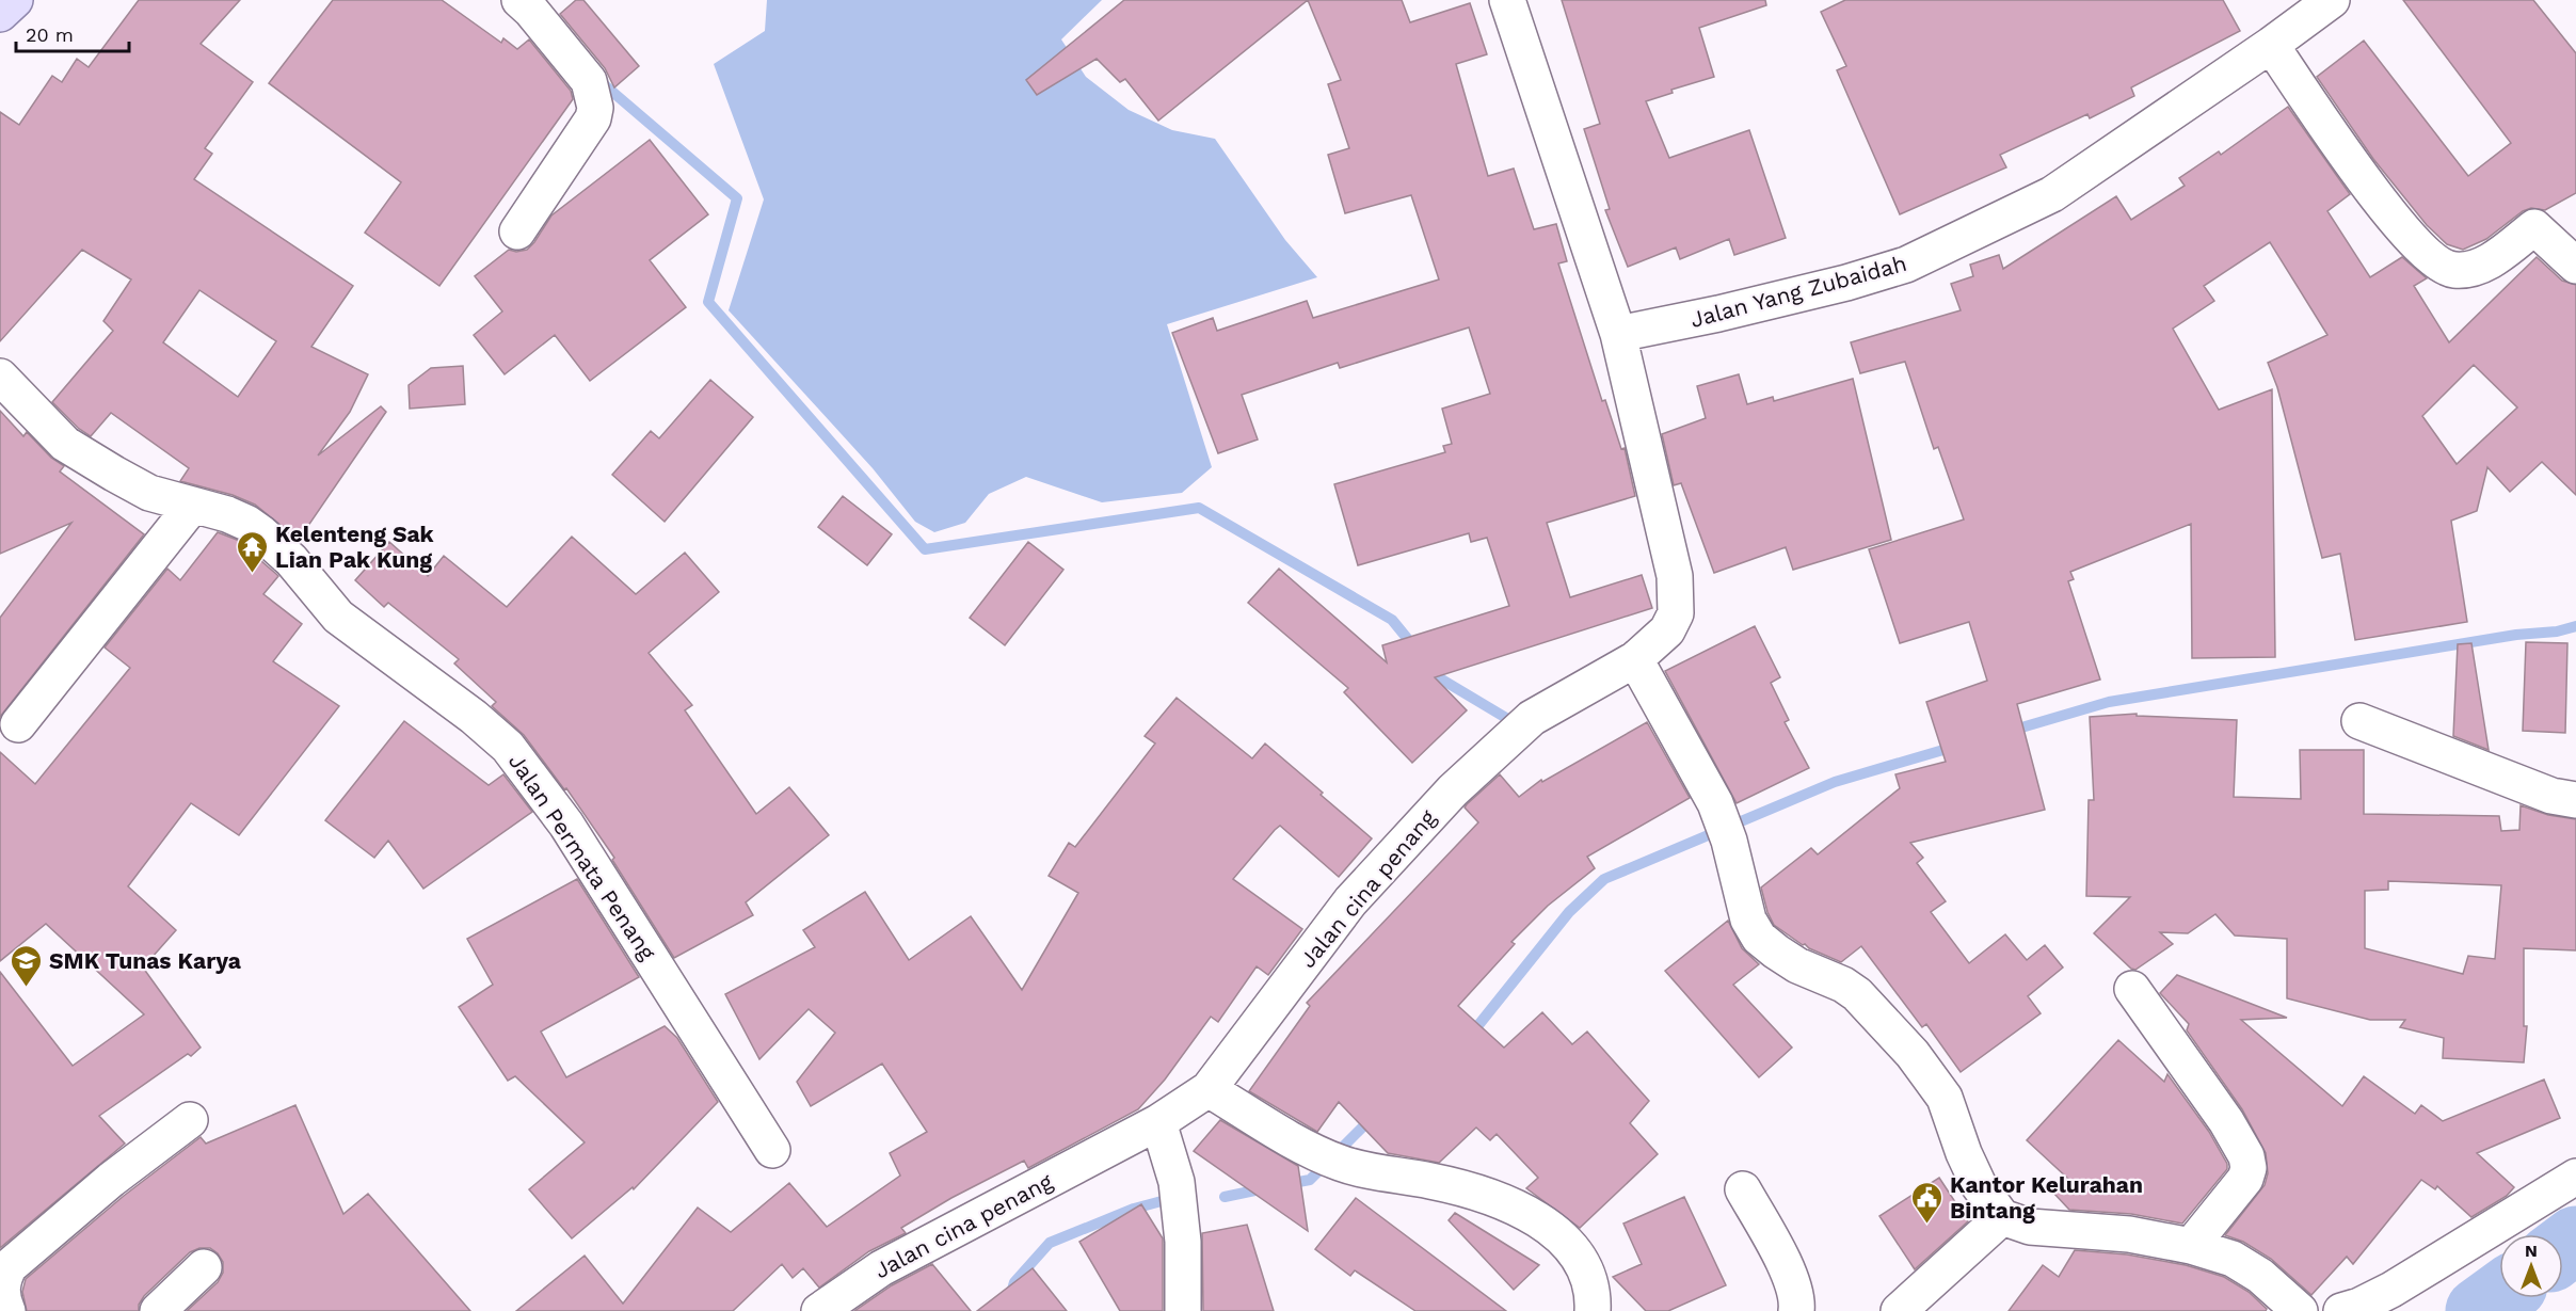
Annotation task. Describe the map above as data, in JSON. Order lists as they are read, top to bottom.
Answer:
{
  "streets": {
    "street": ["Jalan Yang Zubaidah", "Jalan Permata Penang", "Jalan cina penang"]
  },
  "crossings": [
    ["Jalan Yang Zubaidah", "Jalan cina penang"]
  ],
  "places": {
    "temple": ["Kelenteng Sak Lian Pak Kung"],
    "school or university": ["SMK Tunas Karya"],
    "public building": ["Kantor Kelurahan Bintang"]
  },
  "scale_bar": "20 m",
  "north": "top"
}
